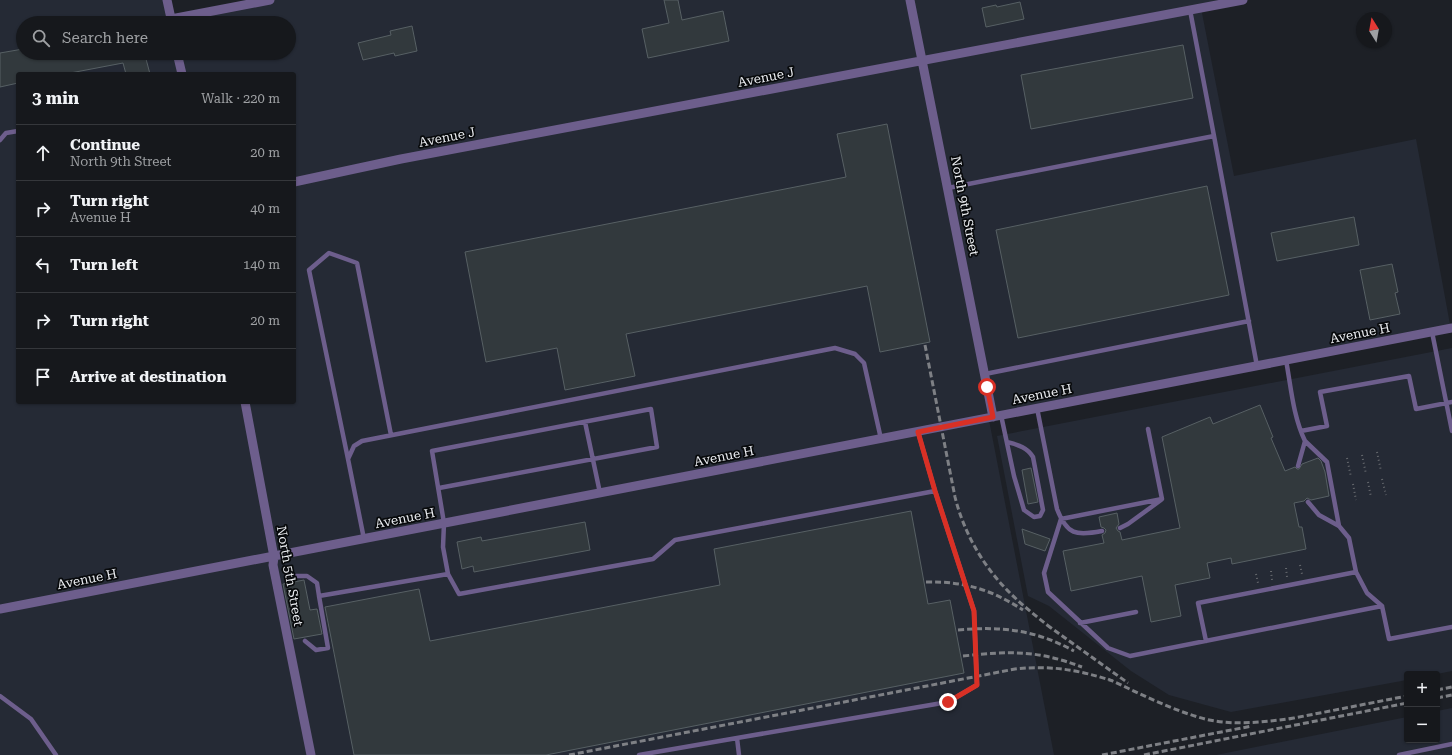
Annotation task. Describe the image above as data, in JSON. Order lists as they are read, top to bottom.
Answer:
{
  "streets": {
    "street": [
      "Avenue J",
      "North 9th Street",
      "Avenue H",
      "North 5th Street"
    ]
  },
  "crossings": [
    ["Avenue J", "North 9th Street"],
    ["North 9th Street", "Avenue H"],
    ["Avenue H", "North 5th Street"]
  ],
  "north": "top",
  "page": {
    "search": "Search here",
    "heading": ["3 min", "Walk · 220 m"],
    "list": [
      ["Continue", "North 9th Street", "20 m"],
      ["Turn right", "Avenue H", "40 m"],
      ["Turn left", "140 m"],
      ["Turn right", "20 m"],
      "Arrive at destination"
    ],
    "map_buttons": ["+", "−"]
  }
}
